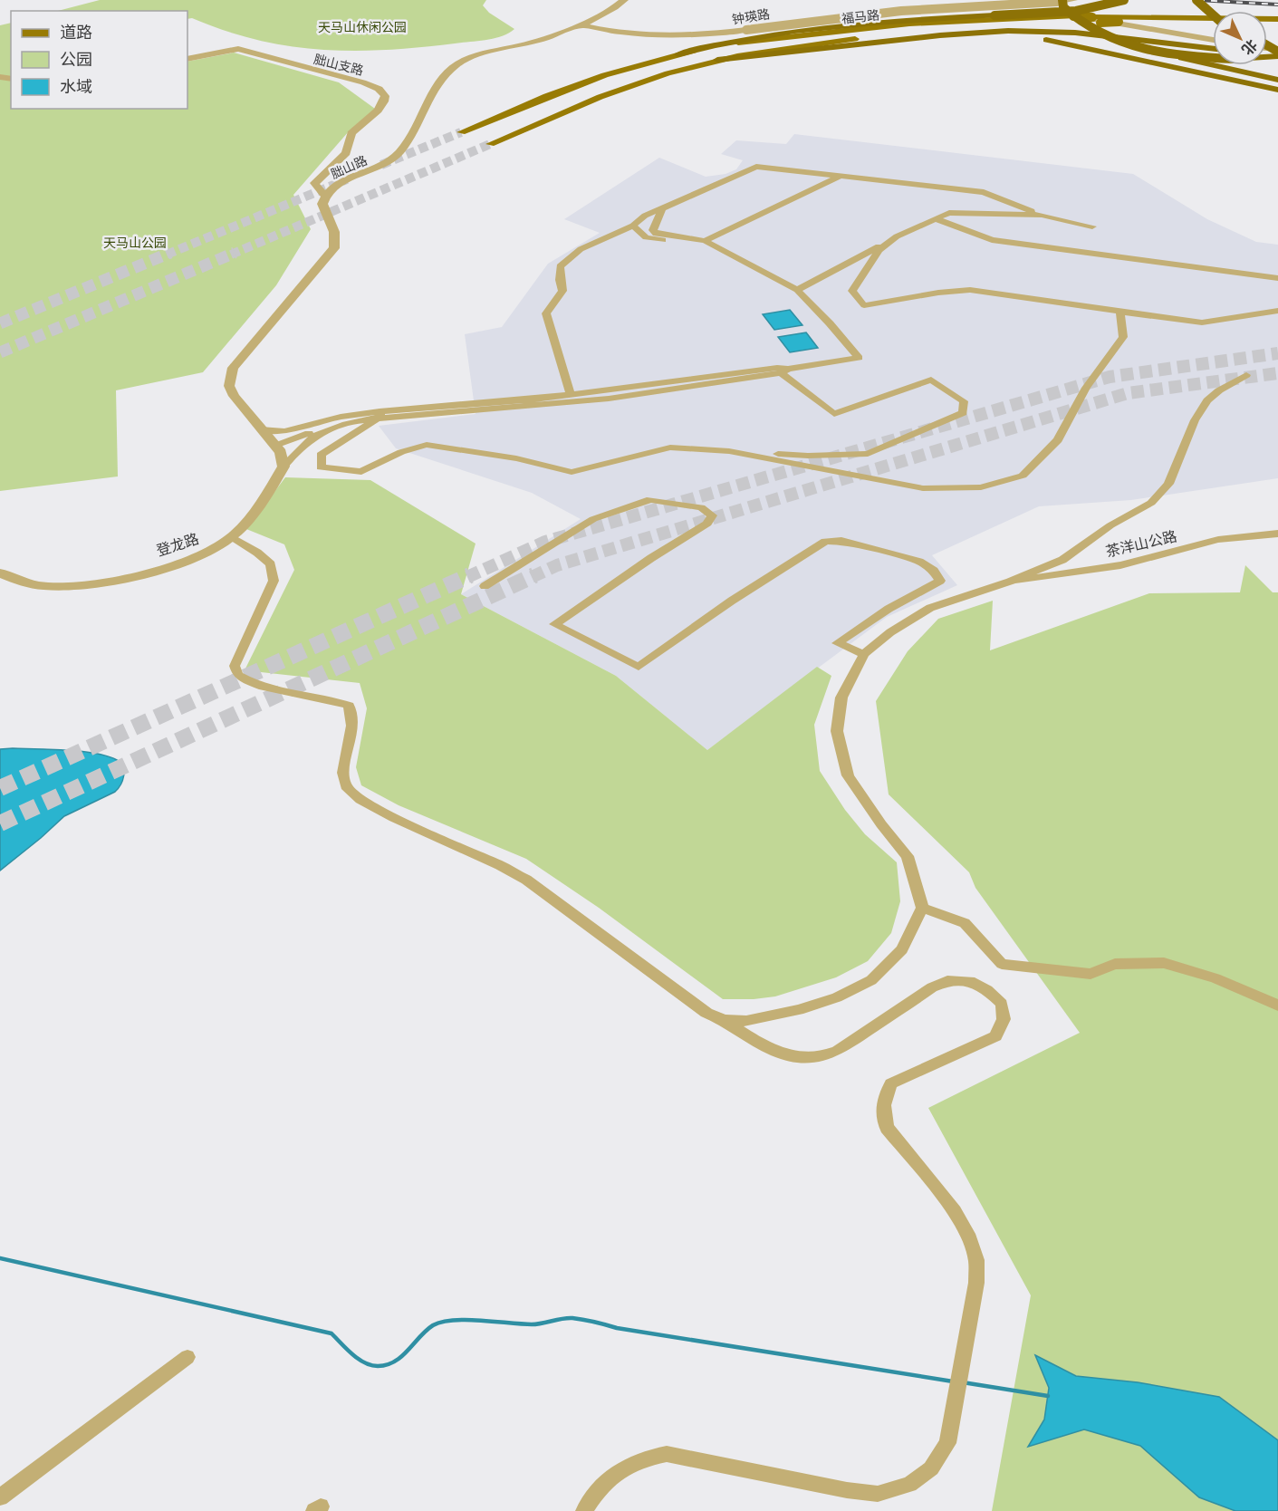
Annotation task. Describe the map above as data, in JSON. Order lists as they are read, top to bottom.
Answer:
{
  "streets": {
    "main road": ["福马路"],
    "street": [
      "钟瑛路",
      "胐山支路",
      "胐山路",
      "茶洋山公路",
      "登龙路"
    ]
  },
  "crossings": [
    ["钟瑛路", "胐山路"],
    ["胐山支路", "胐山路"]
  ],
  "parks": ["天马山休闲公园", "天马山公园"],
  "legend": ["道路", "公园", "水域"],
  "north": "bottom right"
}
